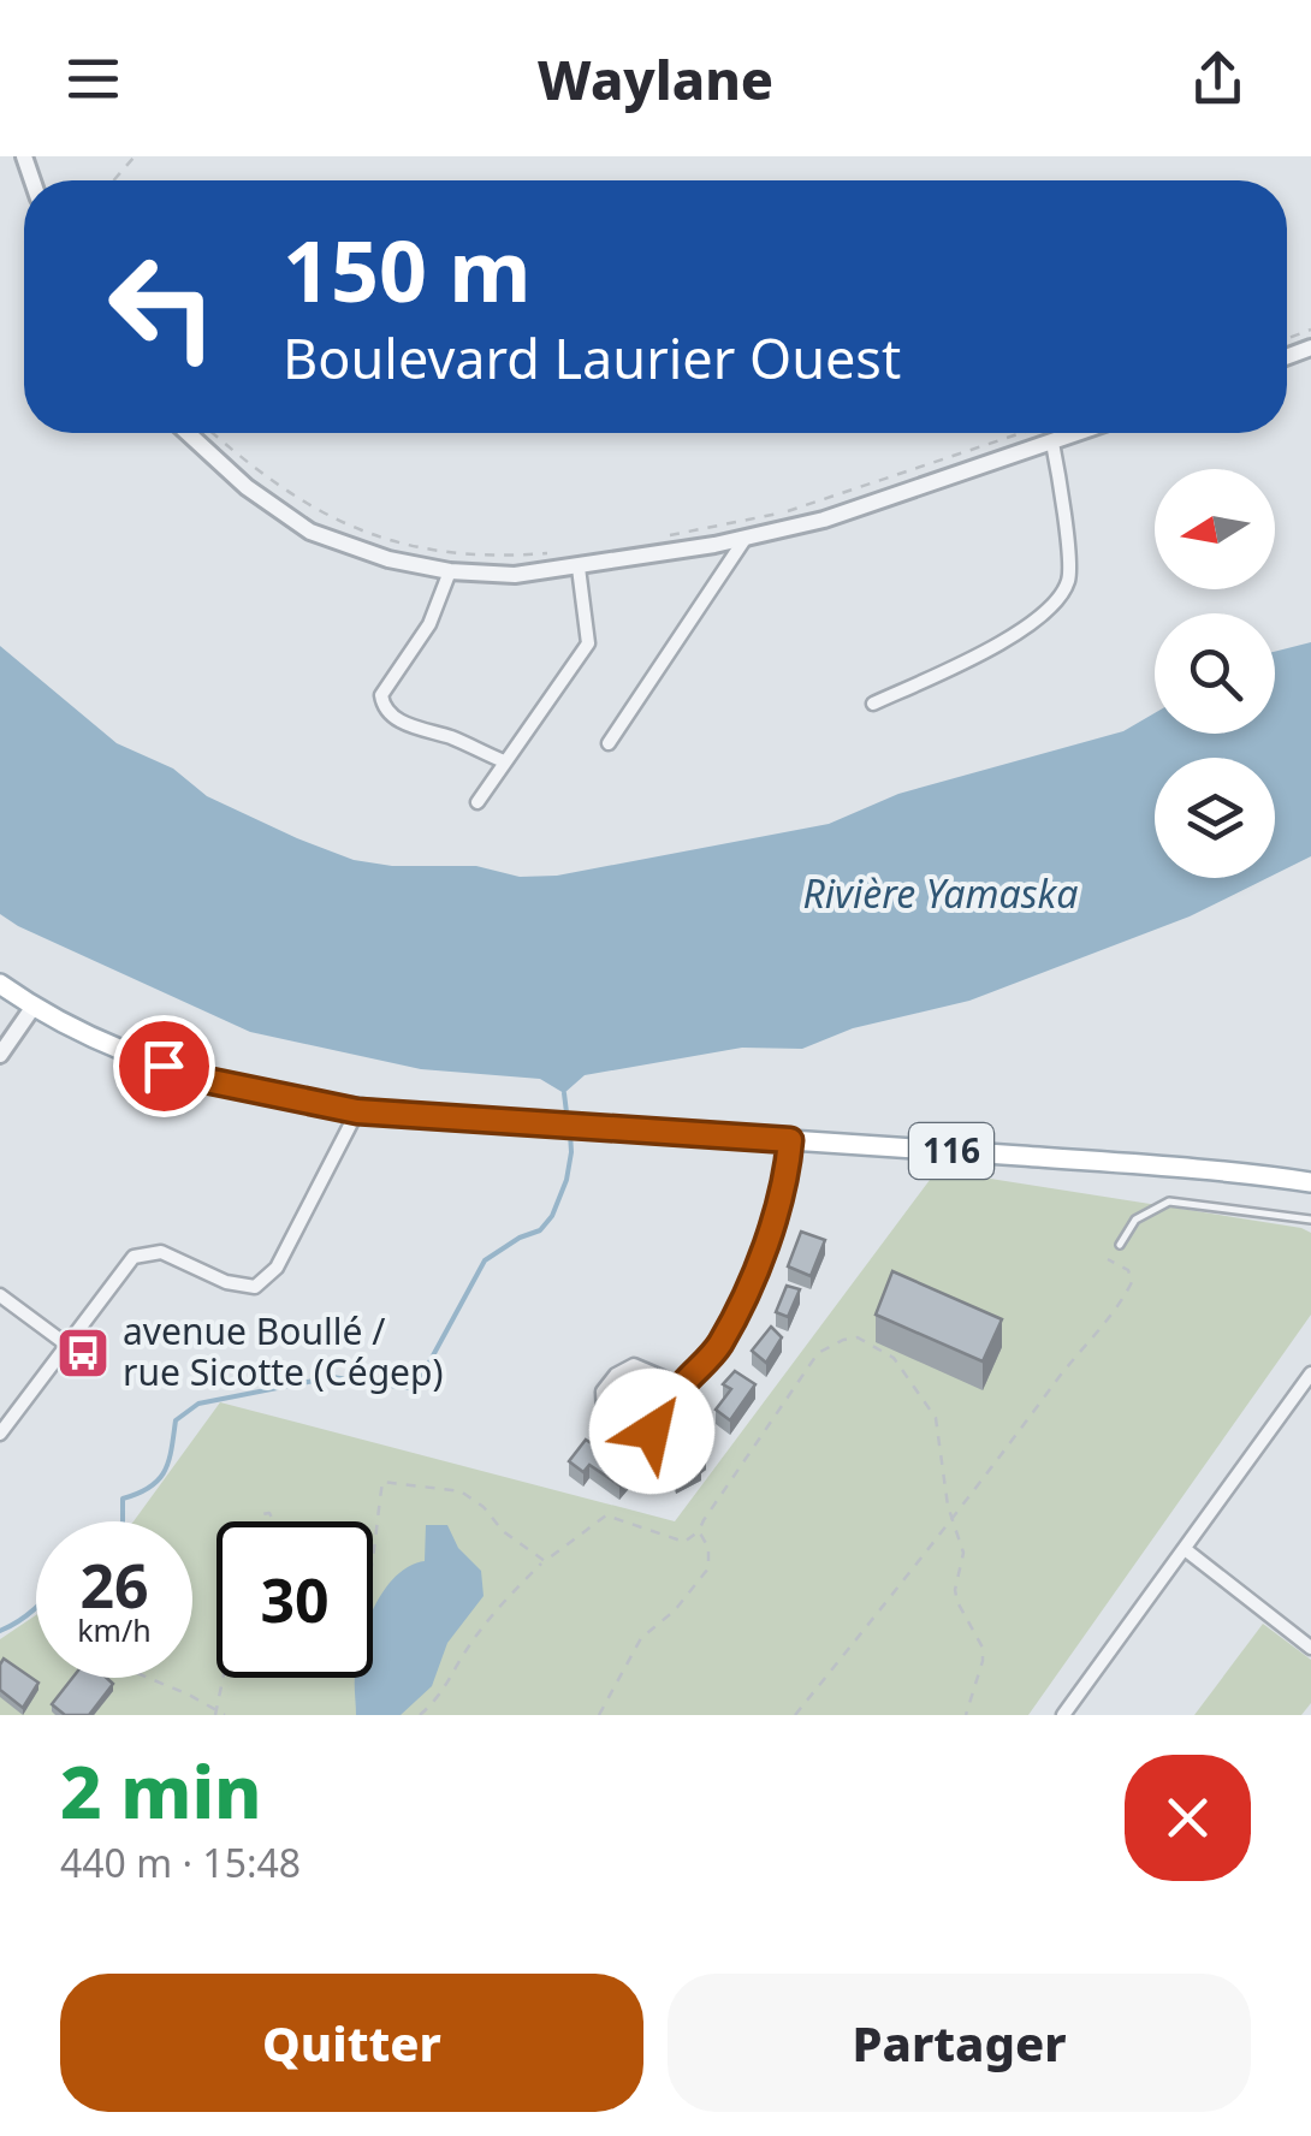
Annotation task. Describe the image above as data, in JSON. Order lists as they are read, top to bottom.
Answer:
{
  "streets": {
    "main road": ["116"]
  },
  "water": ["Rivière Yamaska"],
  "places": {
    "bus stop": ["avenue Boullé / rue Sicotte (Cégep)"]
  },
  "north": "left",
  "page": {
    "header": "Waylane",
    "turn": ["150 m", "Boulevard Laurier Ouest"],
    "speed": "26 km/h",
    "limit": "30",
    "heading": ["2 min", "440 m · 15:48"],
    "buttons": ["Quitter", "Partager"]
  }
}
